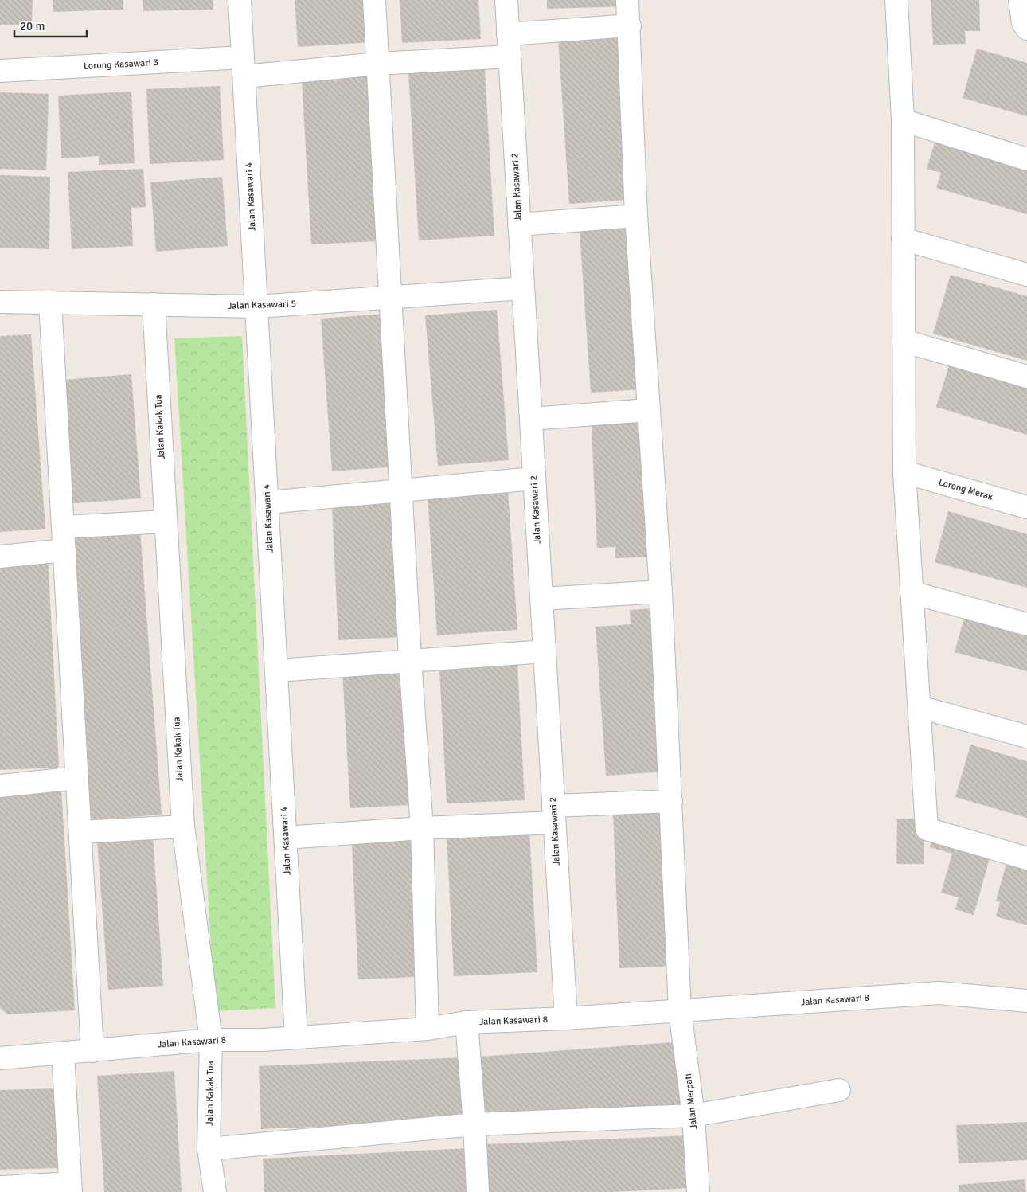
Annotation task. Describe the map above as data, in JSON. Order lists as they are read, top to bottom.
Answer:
{
  "streets": {
    "street": [
      "Lorong Kasawari 3",
      "Jalan Kasawari 2",
      "Jalan Kasawari 4",
      "Jalan Kasawari 5",
      "Jalan Kakak Tua",
      "Lorong Merak",
      "Jalan Kasawari 8",
      "Jalan Merpati"
    ]
  },
  "crossings": [
    ["Lorong Kasawari 3", "Jalan Kasawari 2"],
    ["Lorong Kasawari 3", "Jalan Kasawari 4"],
    ["Jalan Kasawari 2", "Jalan Kasawari 5"],
    ["Jalan Kasawari 2", "Jalan Kasawari 8"],
    ["Jalan Kasawari 4", "Jalan Kasawari 5"],
    ["Jalan Kasawari 4", "Jalan Kasawari 8"],
    ["Jalan Kasawari 5", "Jalan Kakak Tua"],
    ["Jalan Kakak Tua", "Jalan Kasawari 8"],
    ["Jalan Kasawari 8", "Jalan Merpati"]
  ],
  "scale_bar": "20 m"
}
